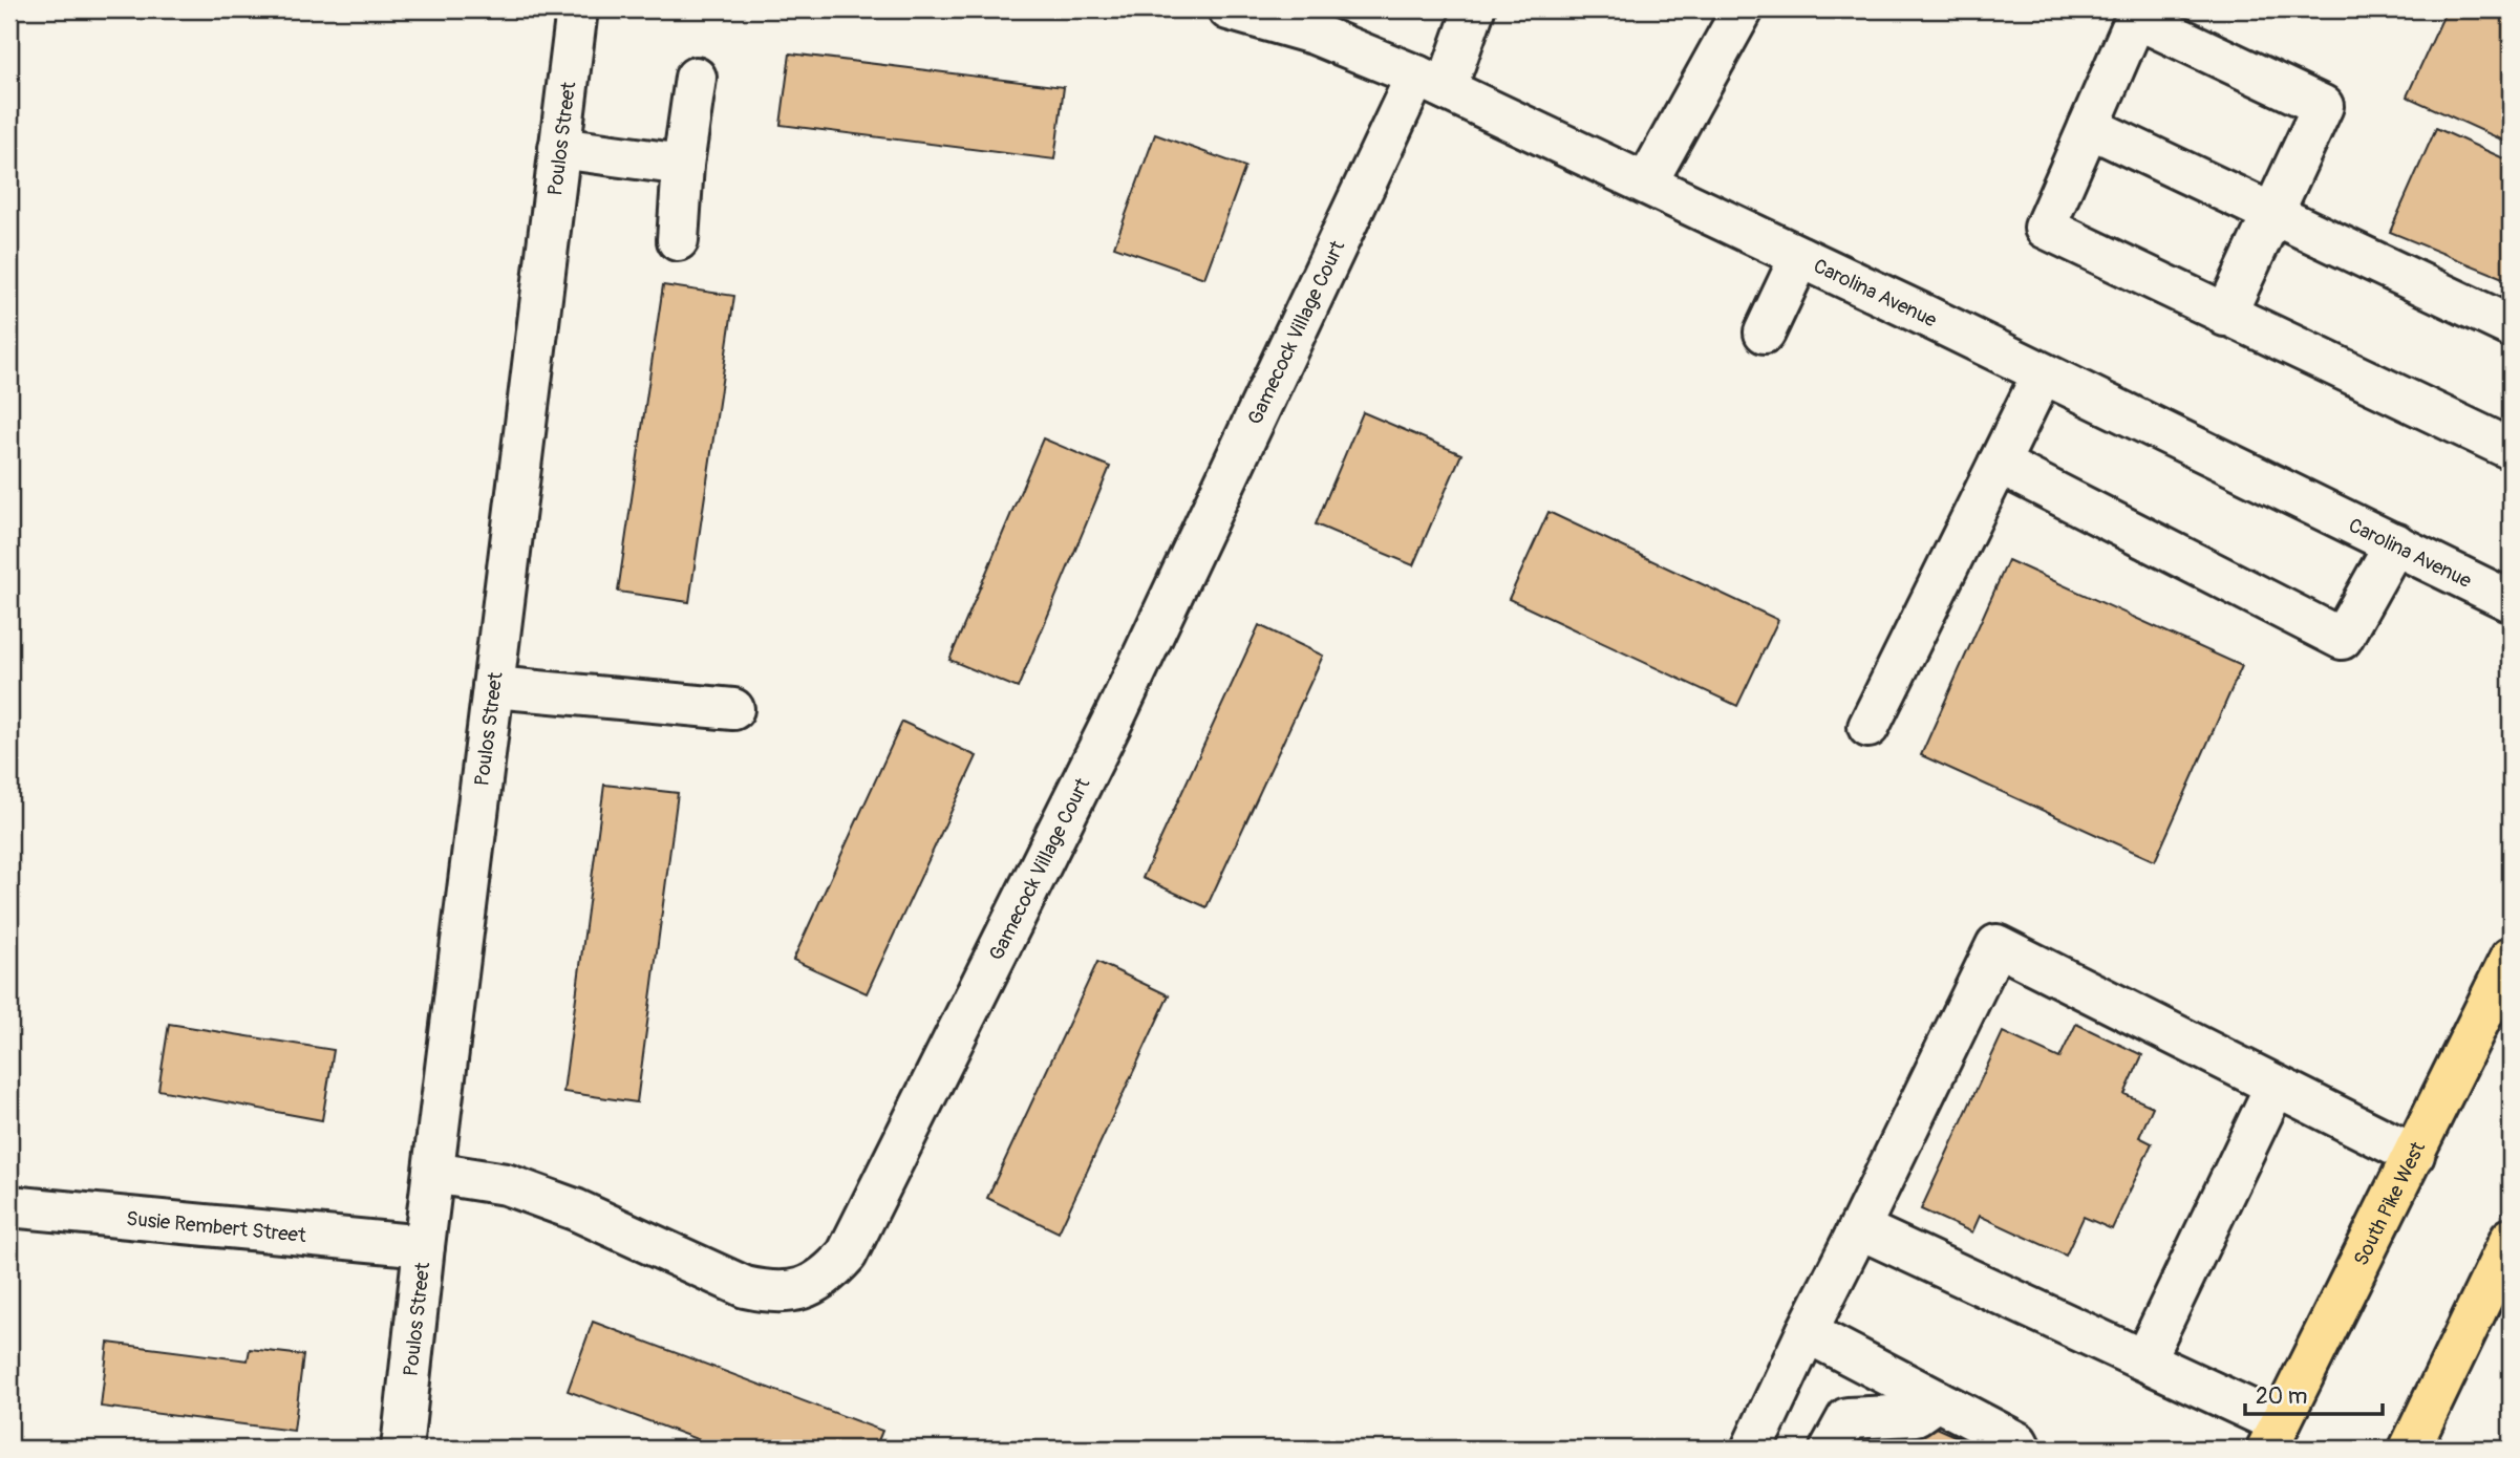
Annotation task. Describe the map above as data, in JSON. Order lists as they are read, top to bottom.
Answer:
{
  "streets": {
    "main road": ["South Pike West"],
    "street": [
      "Poulos Street",
      "Carolina Avenue",
      "Gamecock Village Court",
      "Susie Rembert Street"
    ]
  },
  "crossings": [
    ["Poulos Street", "Gamecock Village Court"],
    ["Poulos Street", "Susie Rembert Street"],
    ["Carolina Avenue", "Gamecock Village Court"]
  ],
  "scale_bar": "20 m"
}
